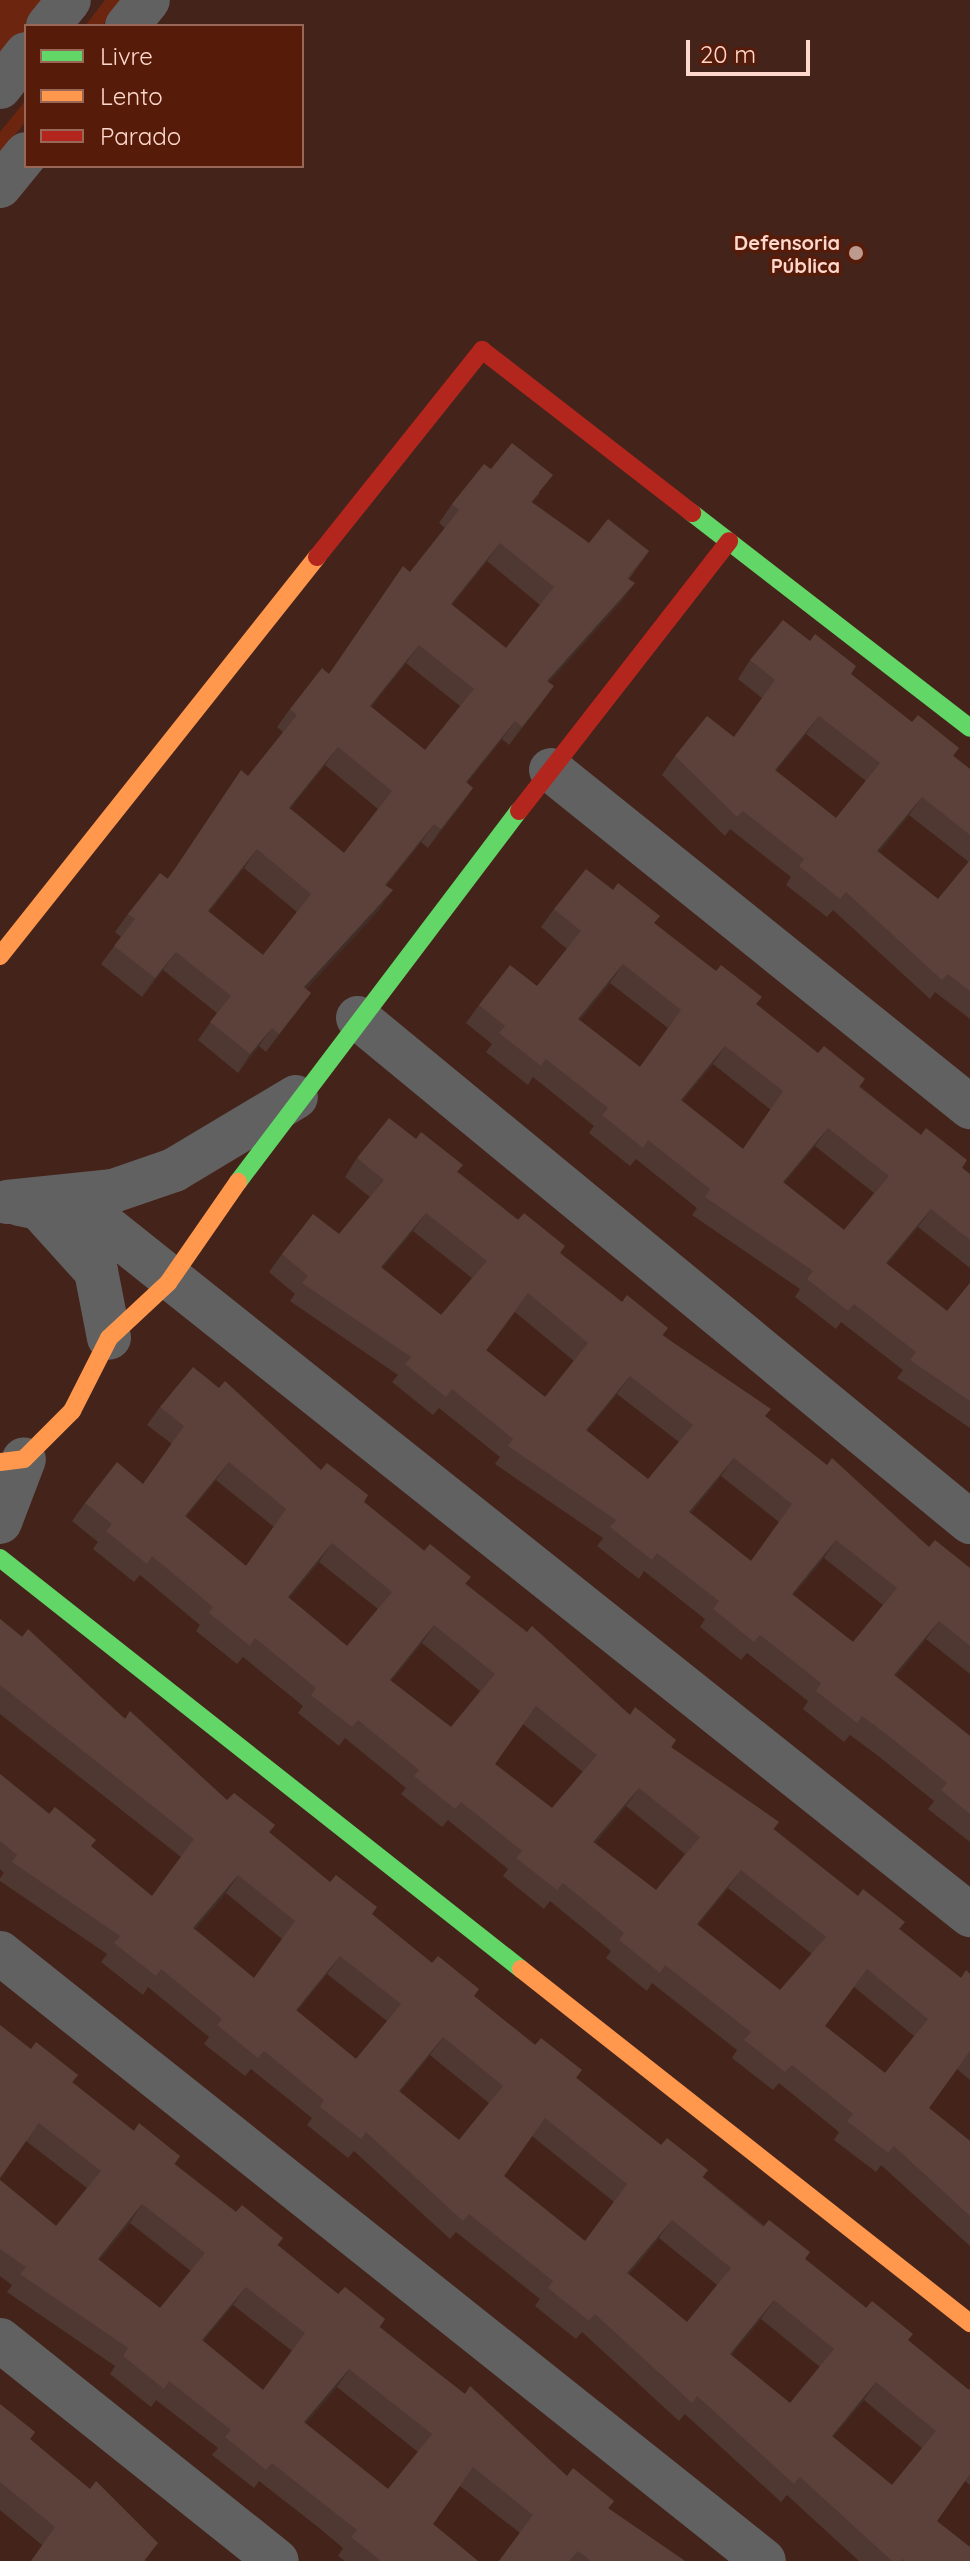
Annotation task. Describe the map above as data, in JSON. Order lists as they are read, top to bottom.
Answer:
{
  "places": ["Defensoria Pública"],
  "legend": ["Livre", "Lento", "Parado"],
  "scale_bar": "20 m"
}
